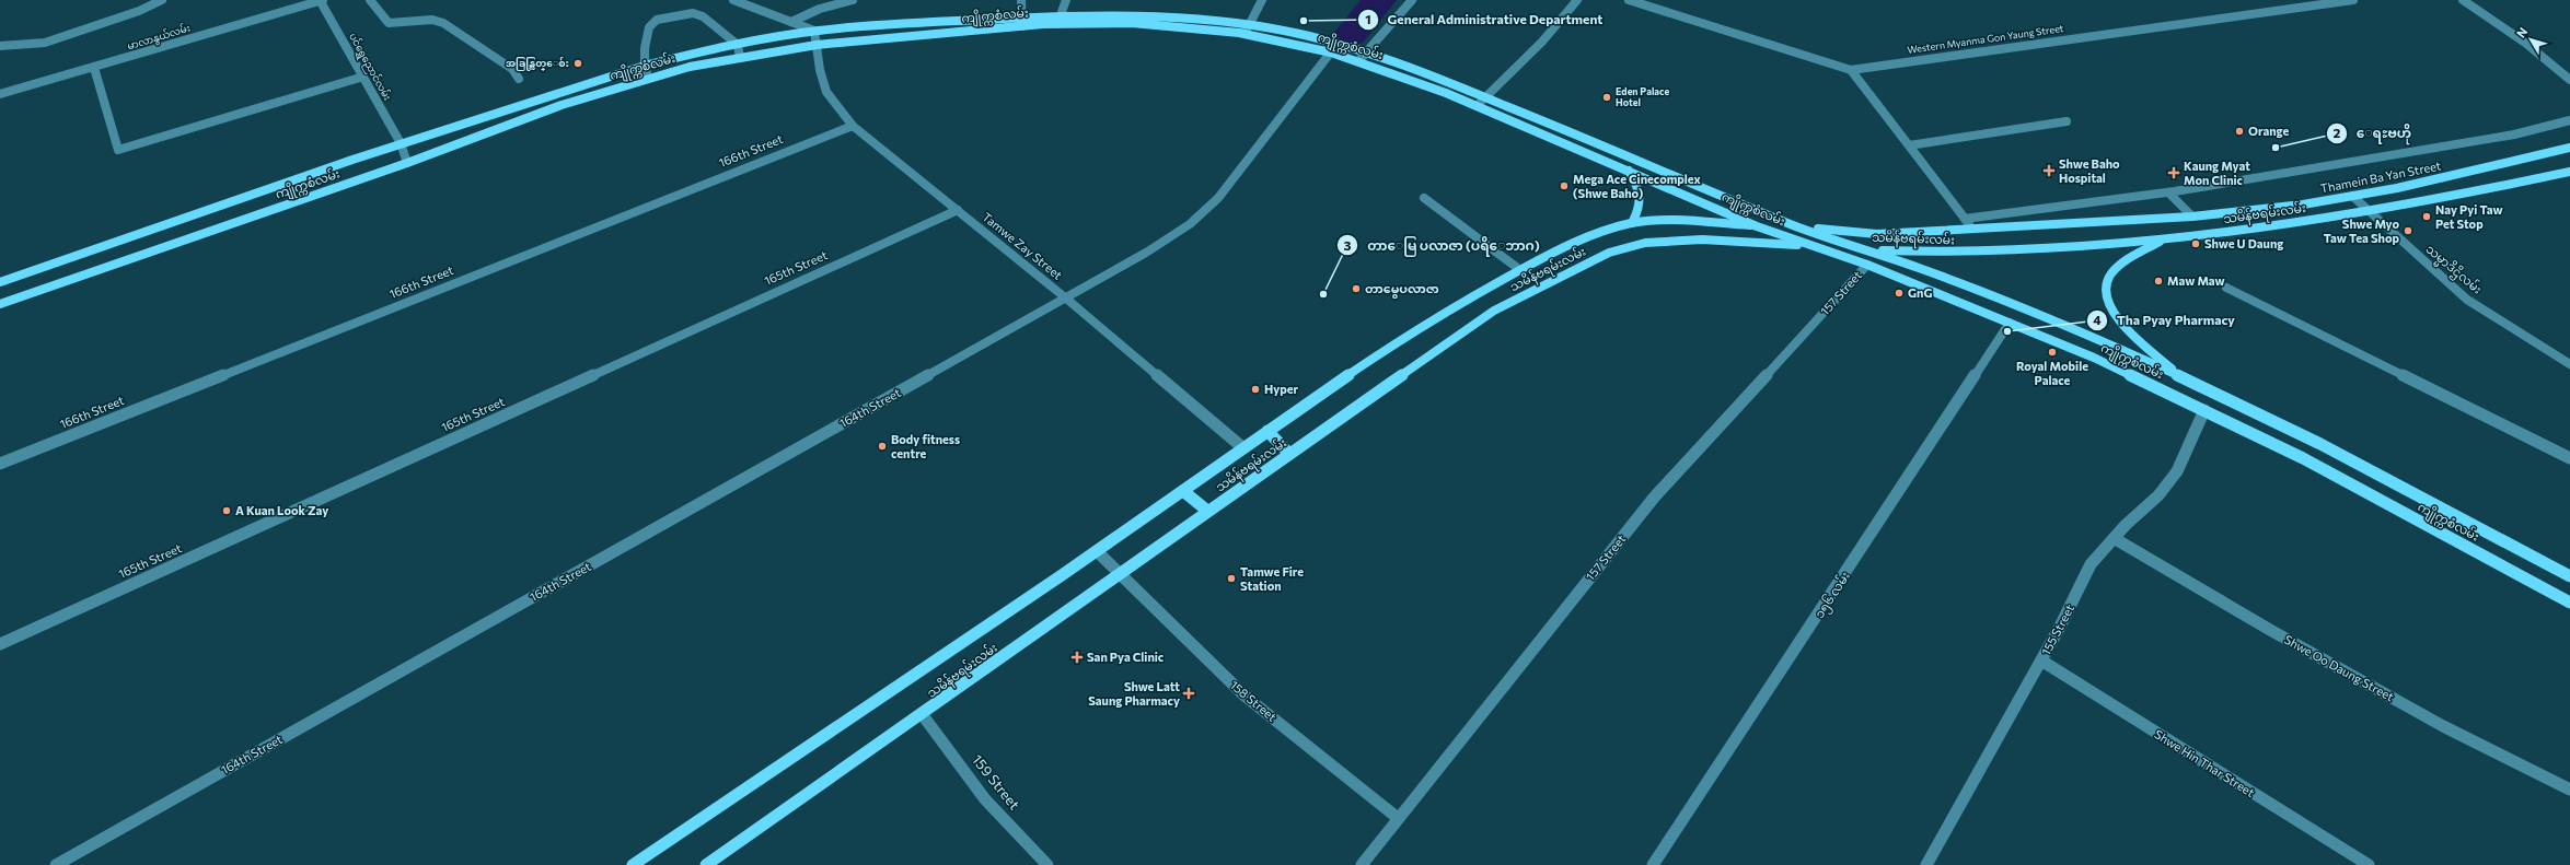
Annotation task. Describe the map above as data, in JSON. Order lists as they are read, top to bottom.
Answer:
{
  "streets": {
    "main road": ["ကျိုက္ကစံလမ်း", "Thamein Ba Yan Street", "သမိန်ဗရမ်းလမ်း"],
    "street": [
      "မာလာနွယ်လမ်း",
      "Western Myanma Gon Yaung Street",
      "ပင်ရွှေညောင်လမ်း",
      "166th Street",
      "Tamwe Zay Street",
      "165th Street",
      "သမ္မာဒိဌိလမ်း",
      "157 Street",
      "164th Street",
      "၁၅၆ လမ်း",
      "155 Street",
      "Shwe Oo Daung Street",
      "158 Street",
      "Shwe Hin Thar Street",
      "159 Street"
    ]
  },
  "crossings": [
    ["ကျိုက္ကစံလမ်း", "ပင်ရွှေညောင်လမ်း"],
    ["ကျိုက္ကစံလမ်း", "သမိန်ဗရမ်းလမ်း"],
    ["ကျိုက္ကစံလမ်း", "Tamwe Zay Street"],
    ["ကျိုက္ကစံလမ်း", "157 Street"],
    ["ကျိုက္ကစံလမ်း", "164th Street"],
    ["ကျိုက္ကစံလမ်း", "၁၅၆ လမ်း"],
    ["ကျိုက္ကစံလမ်း", "155 Street"],
    ["မာလာနွယ်လမ်း", "ပင်ရွှေညောင်လမ်း"],
    ["166th Street", "Tamwe Zay Street"],
    ["Thamein Ba Yan Street", "သမိန်ဗရမ်းလမ်း"],
    ["Thamein Ba Yan Street", "သမ္မာဒိဌိလမ်း"],
    ["သမိန်ဗရမ်းလမ်း", "Tamwe Zay Street"],
    ["သမိန်ဗရမ်းလမ်း", "သမ္မာဒိဌိလမ်း"],
    ["သမိန်ဗရမ်းလမ်း", "158 Street"],
    ["သမိန်ဗရမ်းလမ်း", "159 Street"],
    ["Tamwe Zay Street", "165th Street"],
    ["Tamwe Zay Street", "164th Street"],
    ["157 Street", "158 Street"],
    ["155 Street", "Shwe Oo Daung Street"],
    ["155 Street", "Shwe Hin Thar Street"]
  ],
  "places": {
    "other": [
      "General Administrative Department",
      "အခြန္လြတ္ေစ်း",
      "Eden Palace Hotel",
      "Orange",
      "ေရႊဗဟို",
      "Mega Ace Cinecomplex (Shwe Baho)",
      "Nay Pyi Taw Pet Stop",
      "Shwe Myo Taw Tea Shop",
      "Shwe U Daung",
      "Maw Maw",
      "တာမွေပလာဇာ",
      "GnG",
      "တာေမြ ပလာဇာ (ပရိေဘာဂ)",
      "Tha Pyay Pharmacy",
      "Royal Mobile Palace",
      "Hyper",
      "Body fitness centre",
      "A Kuan Look Zay",
      "Tamwe Fire Station"
    ],
    "health": [
      "Shwe Baho Hospital",
      "Kaung Myat Mon Clinic",
      "San Pya Clinic",
      "Shwe Latt Saung Pharmacy"
    ]
  },
  "north": "top left"
}
